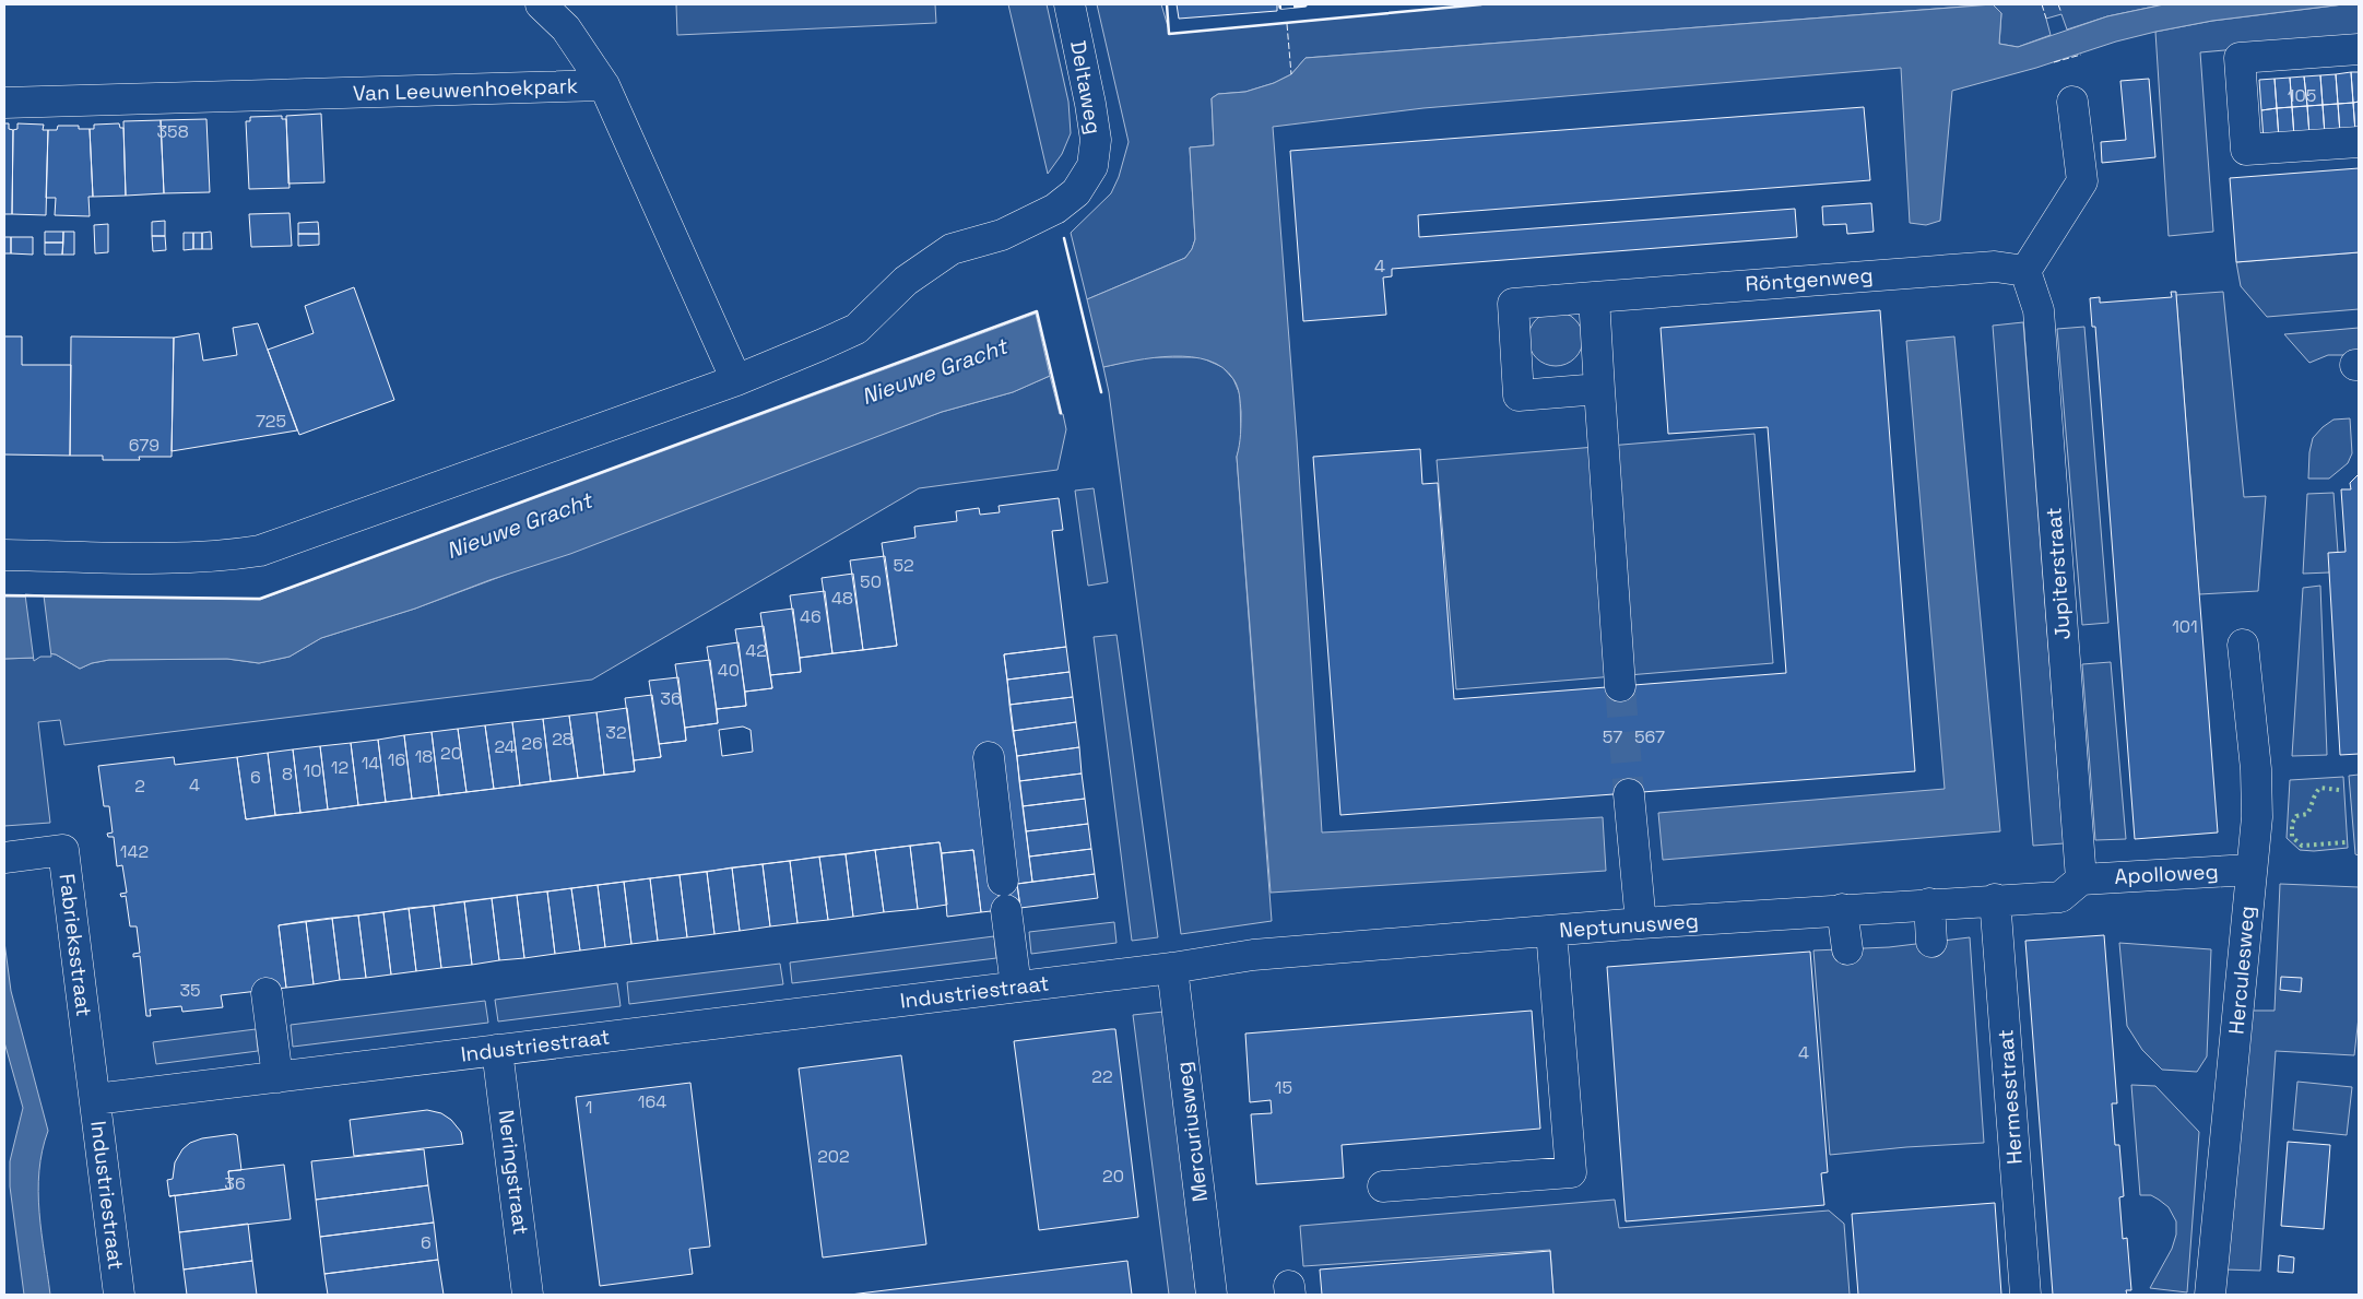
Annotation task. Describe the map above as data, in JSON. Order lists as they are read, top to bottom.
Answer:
{
  "streets": {
    "street": [
      "Deltaweg",
      "Van Leeuwenhoekpark",
      "Röntgenweg",
      "Jupiterstraat",
      "Apolloweg",
      "Neptunusweg",
      "Fabrieksstraat",
      "Herculesweg",
      "Industriestraat",
      "Hermesstraat",
      "Mercuriusweg",
      "Neringstraat"
    ]
  },
  "crossings": [
    ["Deltaweg", "Van Leeuwenhoekpark"],
    ["Röntgenweg", "Jupiterstraat"],
    ["Jupiterstraat", "Apolloweg"],
    ["Jupiterstraat", "Neptunusweg"],
    ["Apolloweg", "Neptunusweg"],
    ["Apolloweg", "Herculesweg"],
    ["Neptunusweg", "Industriestraat"],
    ["Neptunusweg", "Hermesstraat"],
    ["Neptunusweg", "Mercuriusweg"],
    ["Fabrieksstraat", "Industriestraat"],
    ["Industriestraat", "Mercuriusweg"],
    ["Industriestraat", "Neringstraat"]
  ],
  "water": ["Nieuwe Gracht"],
  "house_numbers": [
    "105",
    "358",
    "4",
    "725",
    "679",
    "52",
    "50",
    "48",
    "46",
    "101",
    "42",
    "40",
    "36",
    "32",
    "57",
    "567",
    "28",
    "26",
    "24",
    "20",
    "18",
    "16",
    "14",
    "12",
    "10",
    "8",
    "6",
    "4",
    "2",
    "142",
    "35",
    "4",
    "22",
    "15",
    "164",
    "1",
    "202",
    "20",
    "36",
    "6"
  ]
}
